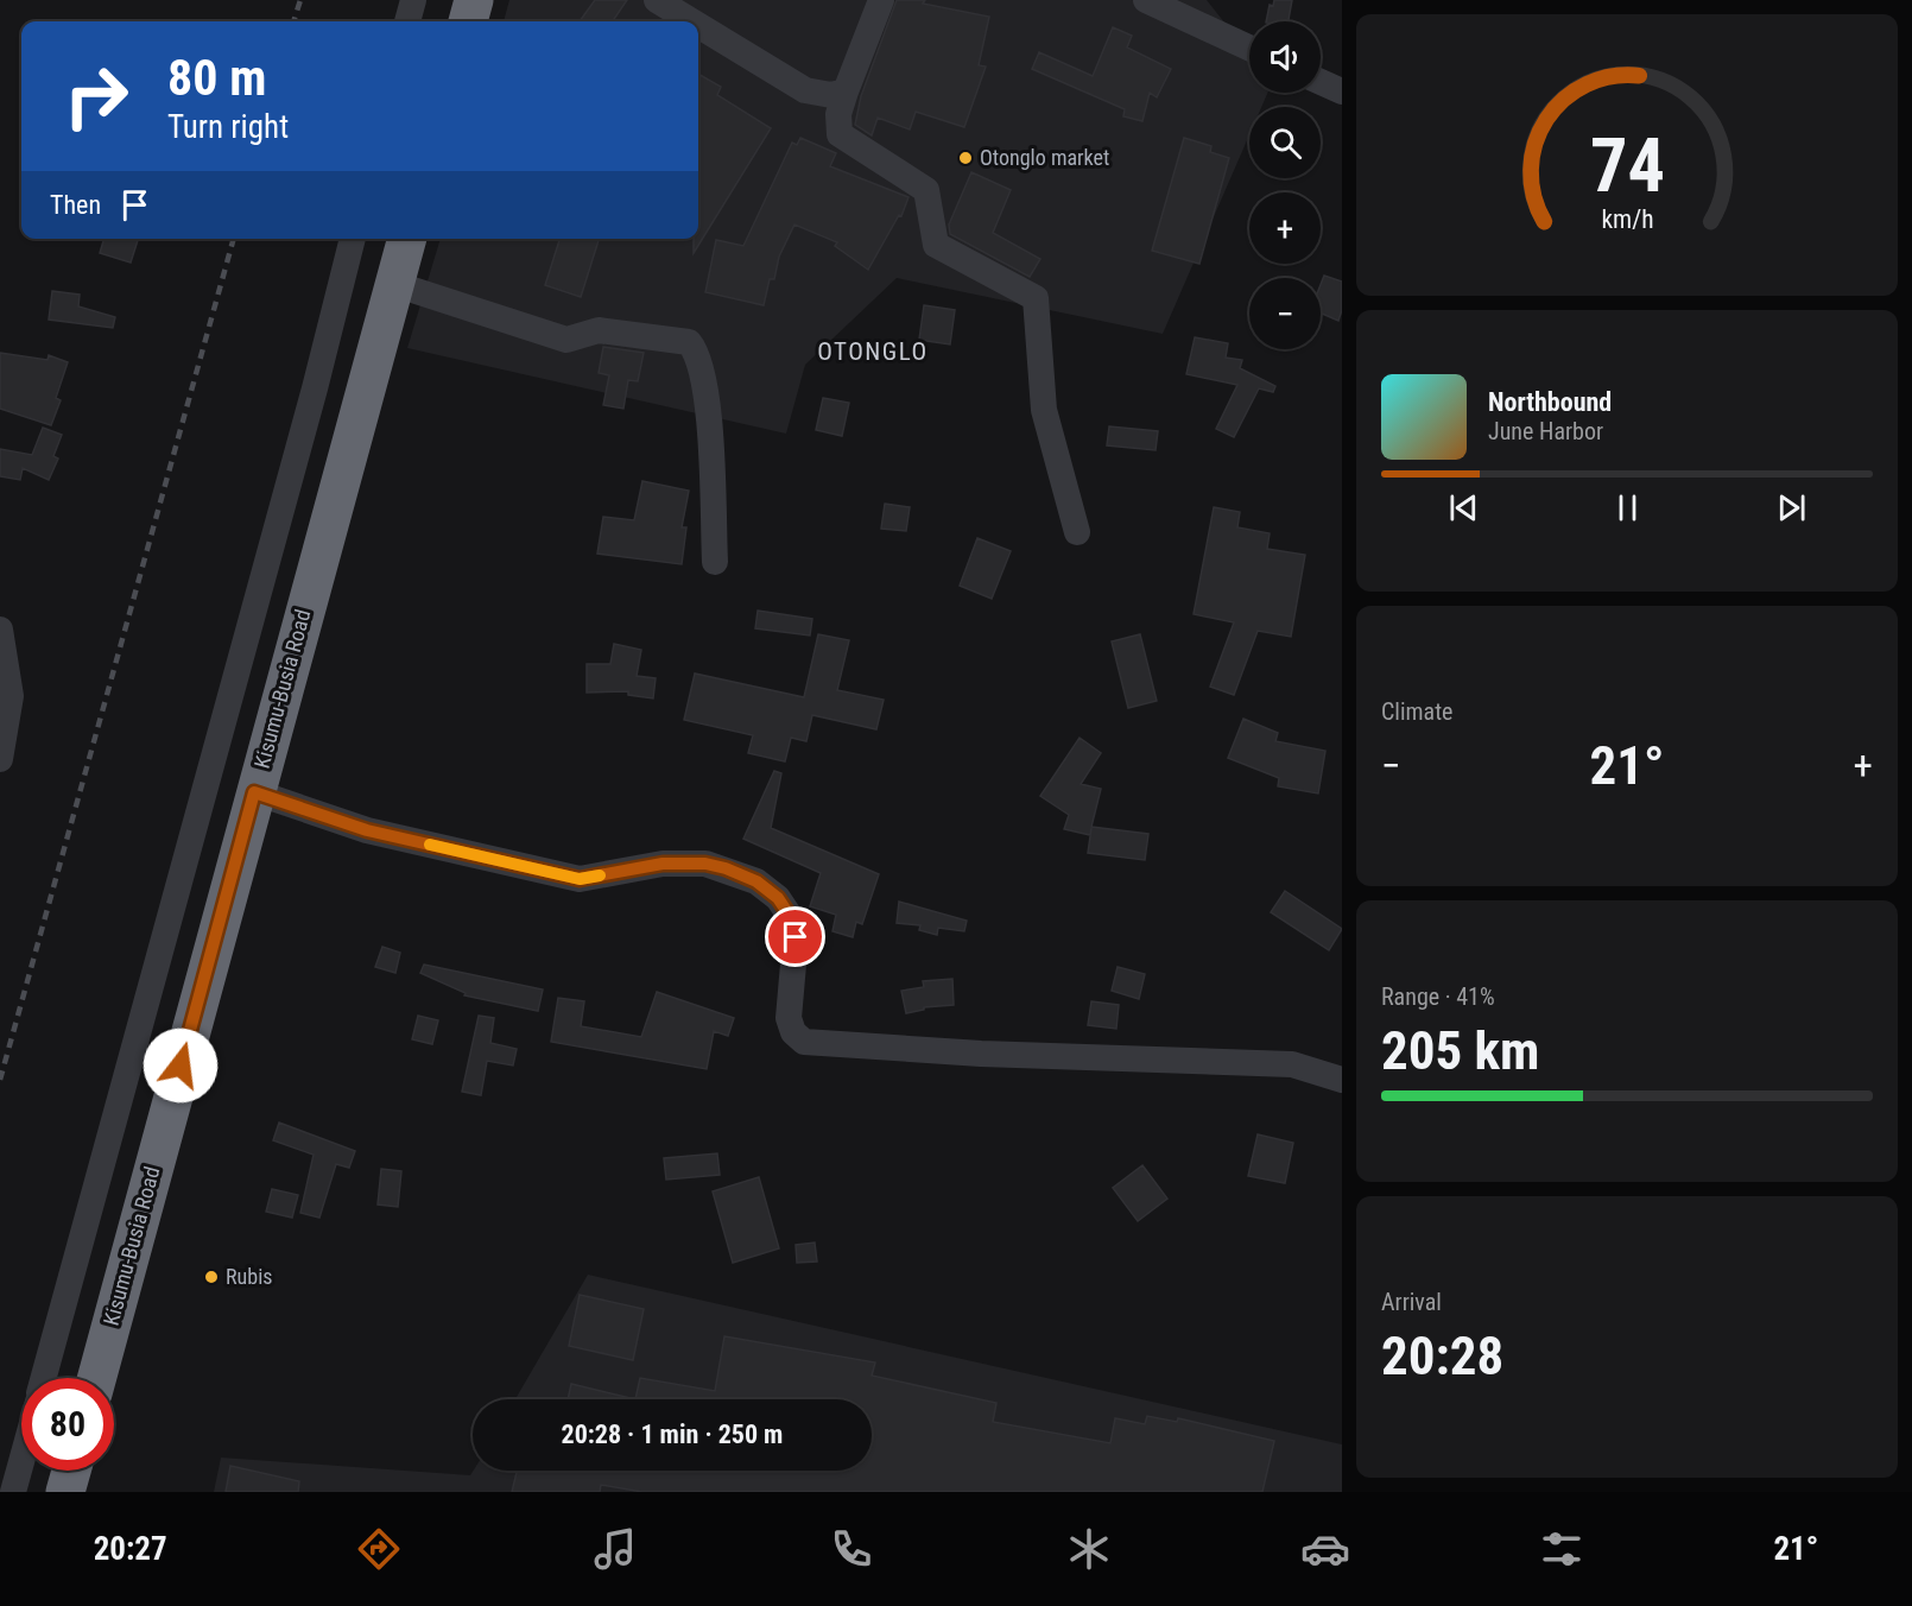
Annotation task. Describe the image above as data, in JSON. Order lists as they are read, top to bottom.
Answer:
{
  "streets": {
    "highway": ["Kisumu-Busia Road"]
  },
  "districts": ["OTONGLO"],
  "places": ["Otonglo market", "Rubis"],
  "page": {
    "map_buttons": ["+", "−"],
    "turn": ["80 m", "Turn right"],
    "then": "Then",
    "song": ["Northbound", "June Harbor"],
    "tile": [
      "Climate",
      ["Range · 41%", "205 km"],
      ["Arrival", "20:28"]
    ],
    "heat": ["−", "21°", "+"],
    "limit": "80",
    "trip": "20:28 · 1 min · 250 m",
    "tabs": ["20:27", "21°"],
    "gauge": ["74", "km/h"]
  }
}
